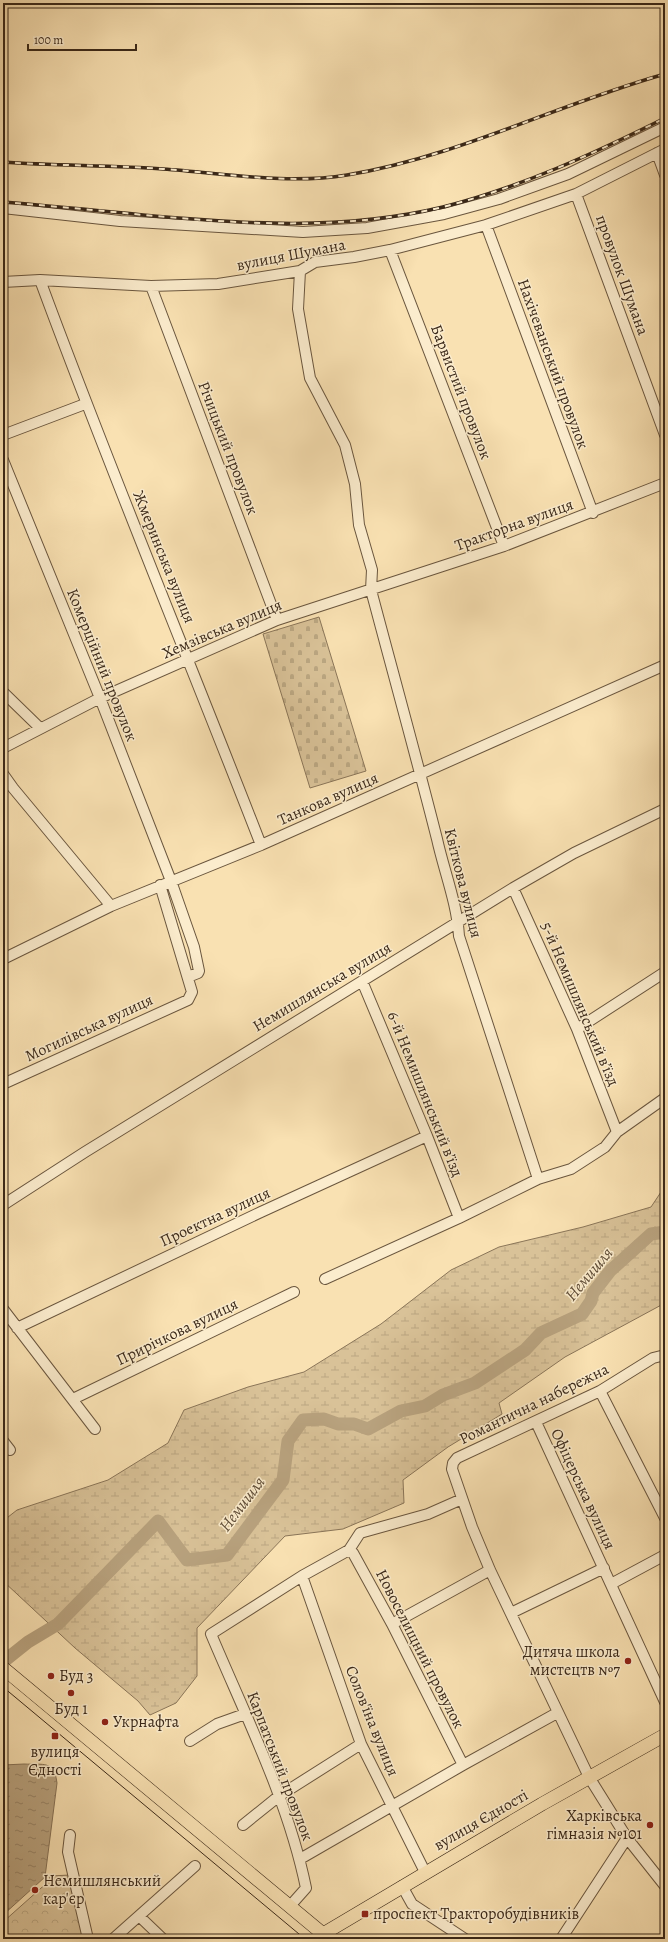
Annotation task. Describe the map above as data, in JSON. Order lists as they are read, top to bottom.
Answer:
{
  "streets": {
    "main road": ["вулиця Єдності"],
    "street": [
      "вулиця Шумана",
      "провулок Шумана",
      "Нахічеванський провулок",
      "Барвистий провулок",
      "Річицький провулок",
      "Тракторна вулиця",
      "Жмеринська вулиця",
      "Хемзівська вулиця",
      "Комерційний провулок",
      "Танкова вулиця",
      "Квіткова вулиця",
      "Немишлянська вулиця",
      "5-й Немишлянський в’їзд",
      "Могилівська вулиця",
      "6-й Немишлянський в’їзд",
      "Проектна вулиця",
      "Прирічкова вулиця",
      "Романтична набережна",
      "Офіцерська вулиця",
      "Новоселищний провулок",
      "Солов'їна вулиця",
      "Карпатський провулок"
    ]
  },
  "crossings": [
    ["вулиця Шумана", "провулок Шумана"],
    ["вулиця Шумана", "Нахічеванський провулок"],
    ["вулиця Шумана", "Барвистий провулок"],
    ["вулиця Шумана", "Річицький провулок"],
    ["вулиця Шумана", "Жмеринська вулиця"],
    ["вулиця Шумана", "Квіткова вулиця"],
    ["Нахічеванський провулок", "Тракторна вулиця"],
    ["Барвистий провулок", "Тракторна вулиця"],
    ["Річицький провулок", "Хемзівська вулиця"],
    ["Тракторна вулиця", "Хемзівська вулиця"],
    ["Тракторна вулиця", "Квіткова вулиця"],
    ["Жмеринська вулиця", "Хемзівська вулиця"],
    ["Жмеринська вулиця", "Танкова вулиця"],
    ["Хемзівська вулиця", "Комерційний провулок"],
    ["Хемзівська вулиця", "Квіткова вулиця"],
    ["Комерційний провулок", "Танкова вулиця"],
    ["Комерційний провулок", "Могилівська вулиця"],
    ["Танкова вулиця", "Квіткова вулиця"],
    ["Квіткова вулиця", "Немишлянська вулиця"],
    ["Немишлянська вулиця", "5-й Немишлянський в’їзд"],
    ["Немишлянська вулиця", "6-й Немишлянський в’їзд"],
    ["6-й Немишлянський в’їзд", "Проектна вулиця"],
    ["Романтична набережна", "Офіцерська вулиця"],
    ["Солов'їна вулиця", "Карпатський провулок"],
    ["Солов'їна вулиця", "вулиця Єдності"]
  ],
  "water": ["Немишля"],
  "places": {
    "other": [
      "Дитяча школа мистецтв №7",
      "Буд 3",
      "Буд 1",
      "Укрнафта",
      "Харківська гімназія №101",
      "Немишлянський кар'єр"
    ],
    "transit": ["вулиця Єдності", "проспект Тракторобудівників"]
  },
  "scale_bar": "100 m"
}
